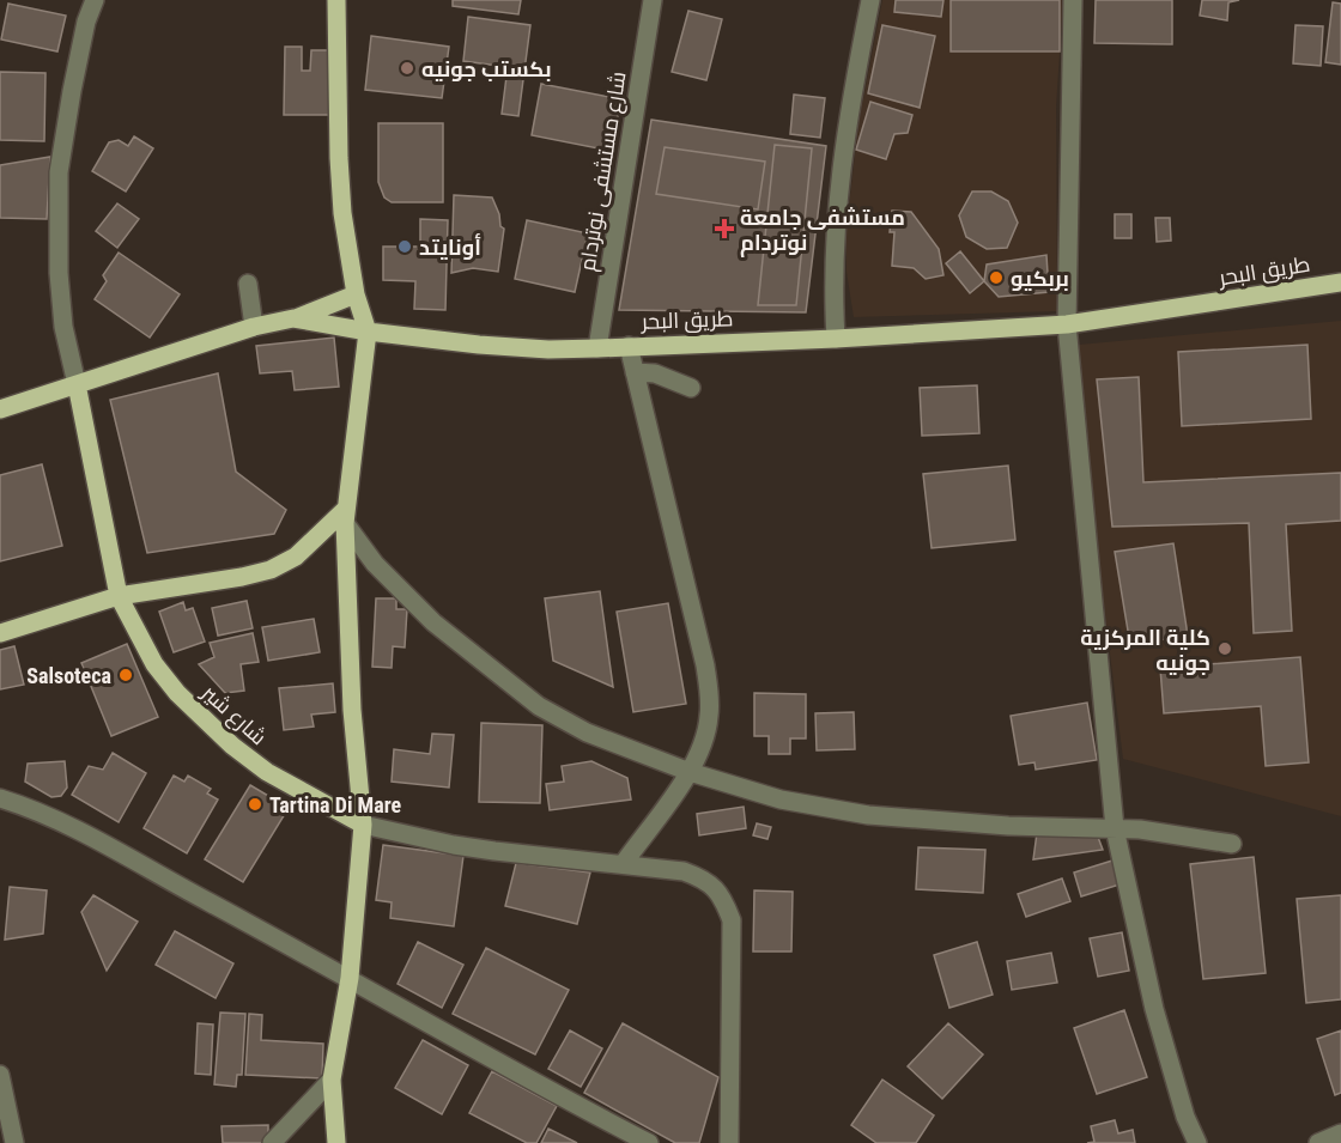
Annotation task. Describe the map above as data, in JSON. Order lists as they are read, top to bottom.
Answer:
{
  "streets": {
    "main road": ["طريق البحر", "شارع شير"],
    "street": ["شارع مستشفى نوتردام"]
  },
  "crossings": [
    ["شارع مستشفى نوتردام", "طريق البحر"]
  ],
  "places": {
    "other": [
      "بكستب جونيه",
      "أونايتد",
      "بربكيو",
      "كلية المركزية جونيه",
      "Salsoteca",
      "Tartina Di Mare"
    ],
    "health": ["مستشفى جامعة نوتردام"]
  }
}
